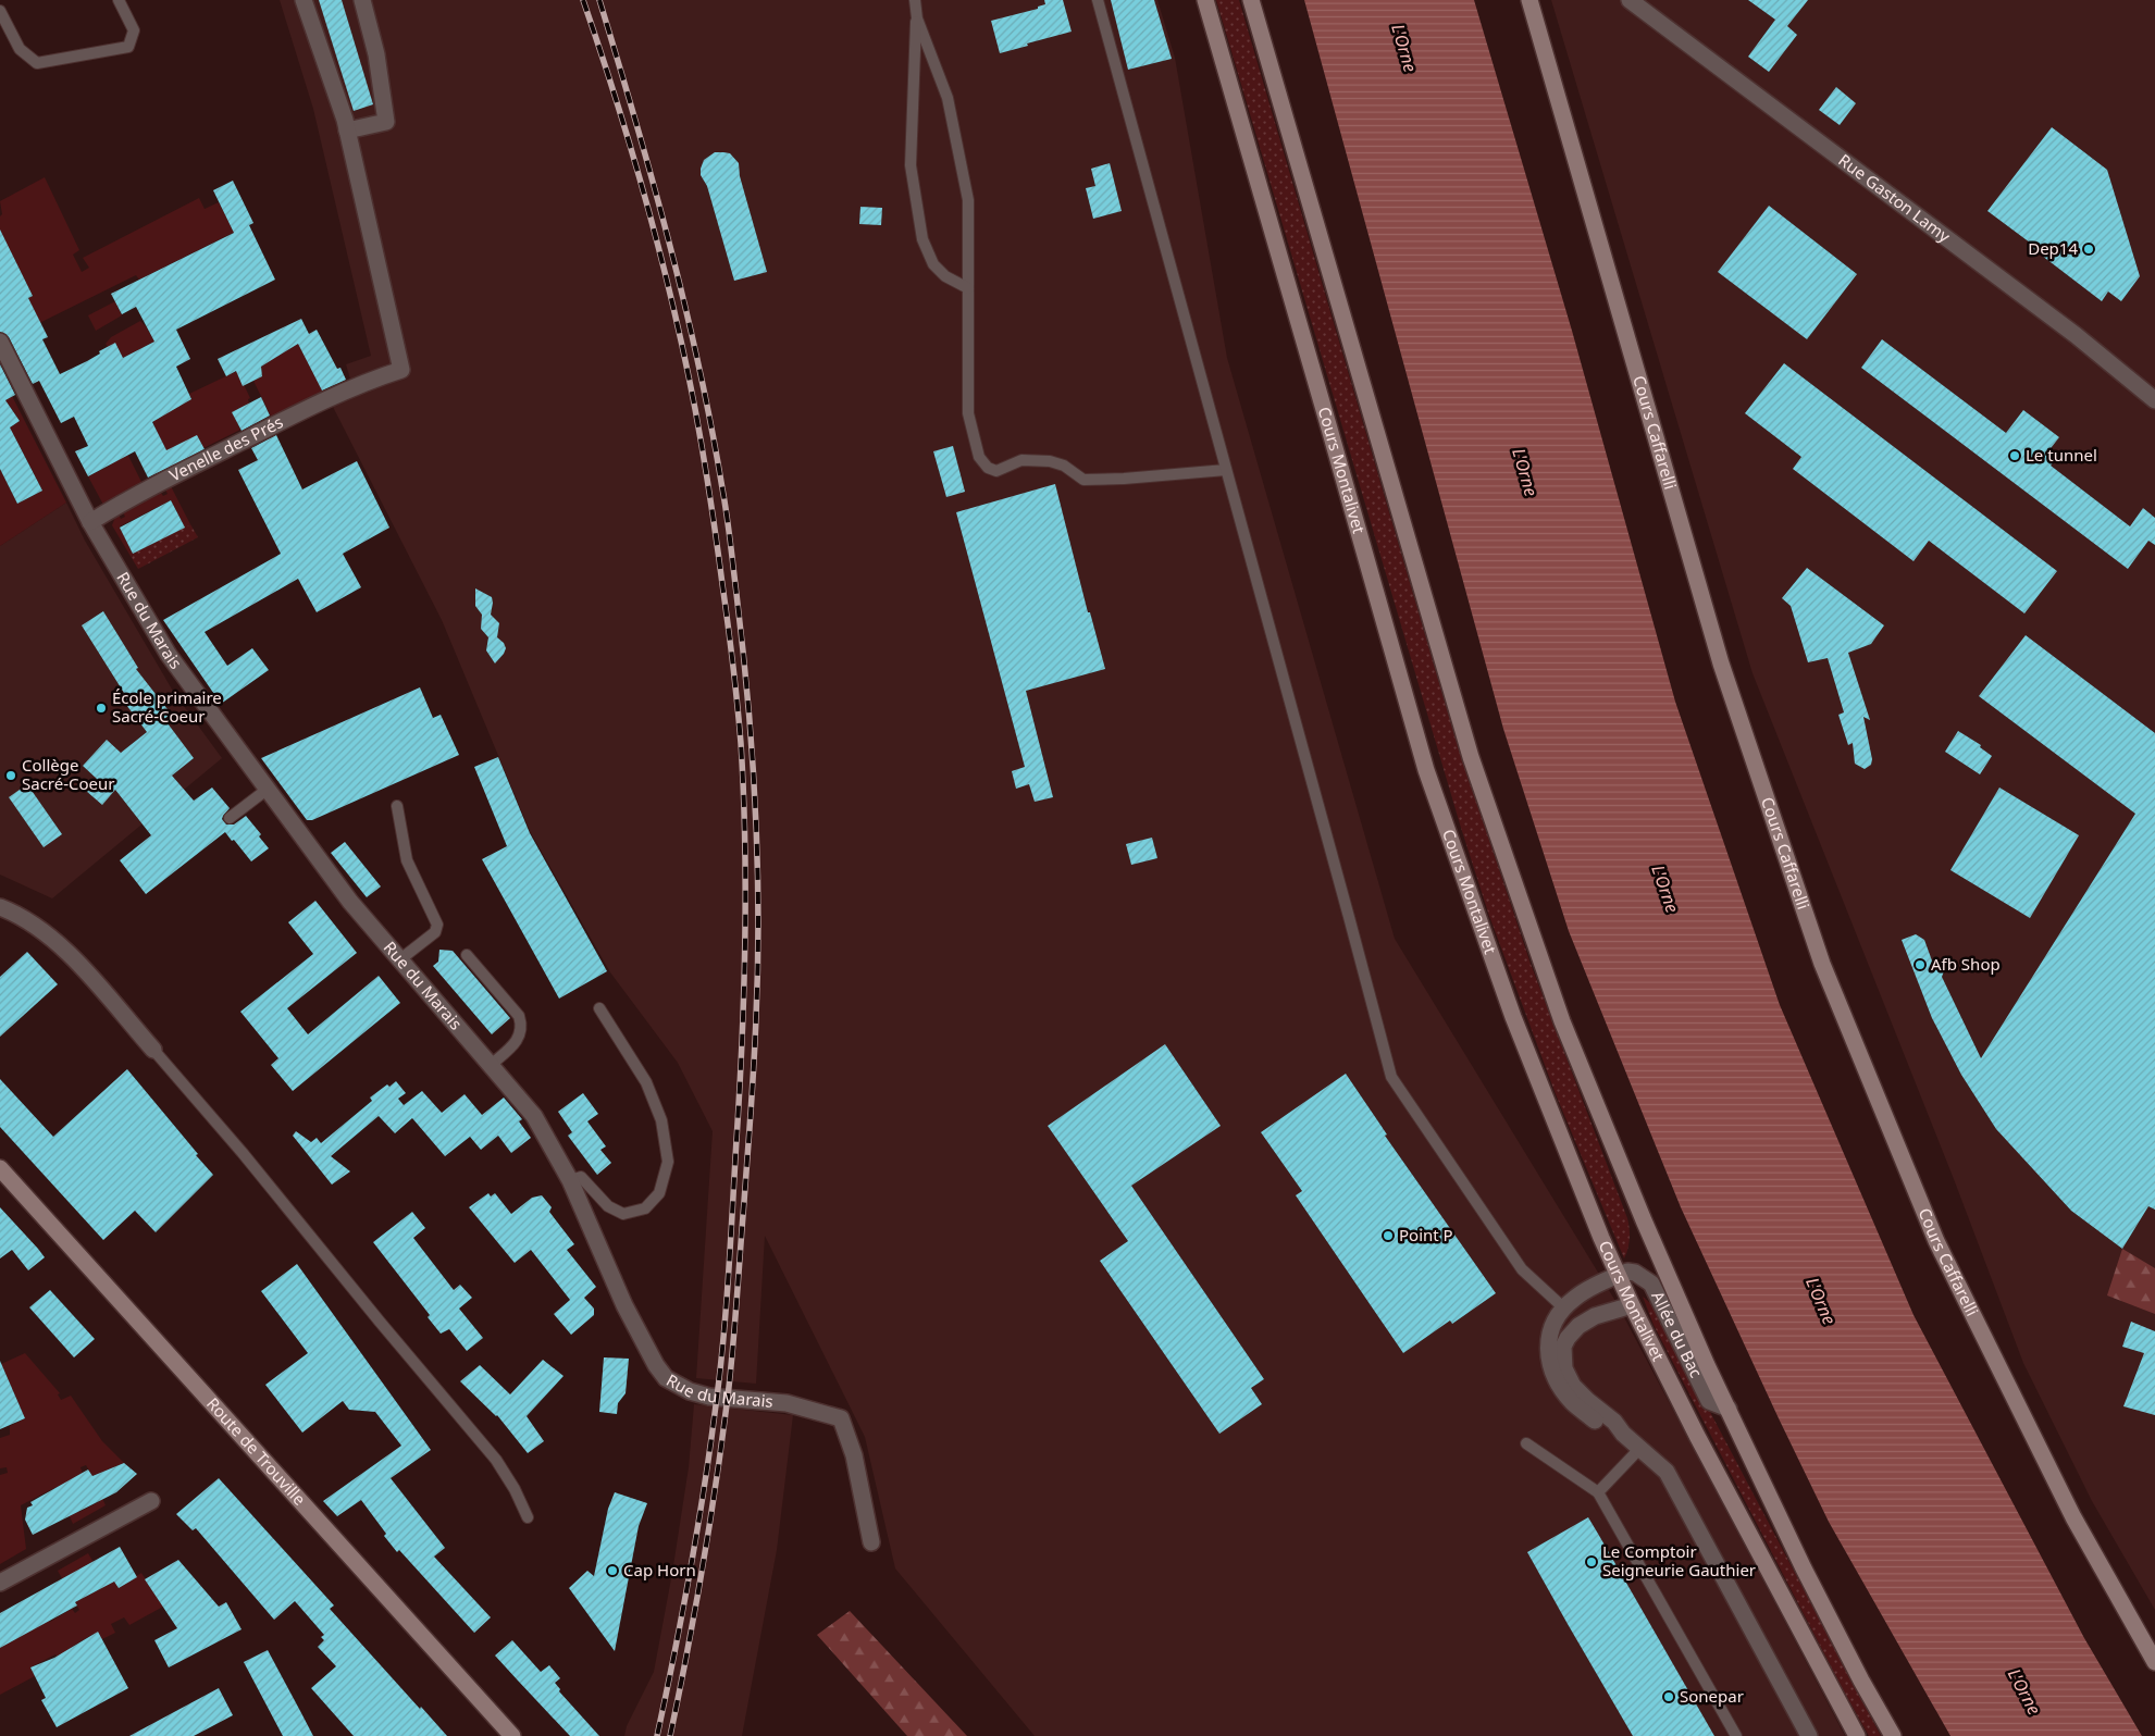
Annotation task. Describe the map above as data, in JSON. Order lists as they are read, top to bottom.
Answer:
{
  "streets": {
    "main road": ["Cours Caffarelli", "Cours Montalivet", "Route de Trouville"],
    "street": [
      "Rue Gaston Lamy",
      "Venelle des Prés",
      "Rue du Marais",
      "Allée du Bac"
    ]
  },
  "crossings": [
    ["Venelle des Prés", "Rue du Marais"],
    ["Cours Montalivet", "Allée du Bac"]
  ],
  "water": ["L'Orne"],
  "places": [
    "Dep14",
    "Le tunnel",
    "École primaire Sacré-Coeur",
    "Collège Sacré-Coeur",
    "Afb Shop",
    "Point P",
    "Le Comptoir Seigneurie Gauthier",
    "Cap Horn",
    "Sonepar"
  ]
}
